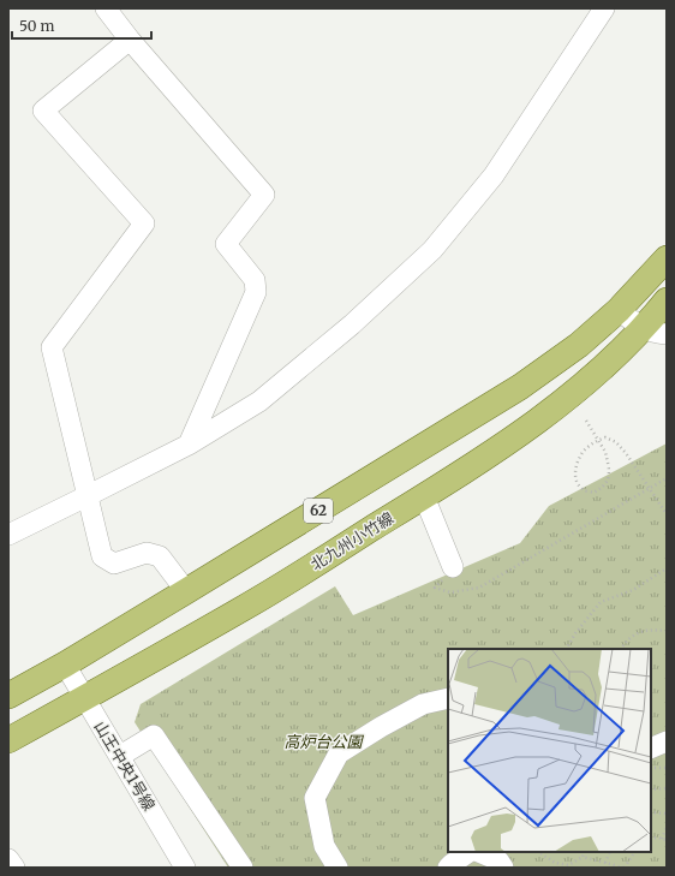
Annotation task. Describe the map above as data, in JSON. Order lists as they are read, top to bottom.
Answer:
{
  "streets": {
    "main road": ["62", "北九州小竹線"],
    "street": ["山王中央1号線"]
  },
  "crossings": [
    ["62", "山王中央1号線"],
    ["北九州小竹線", "山王中央1号線"]
  ],
  "parks": ["高炉台公園"],
  "scale_bar": "50 m"
}
